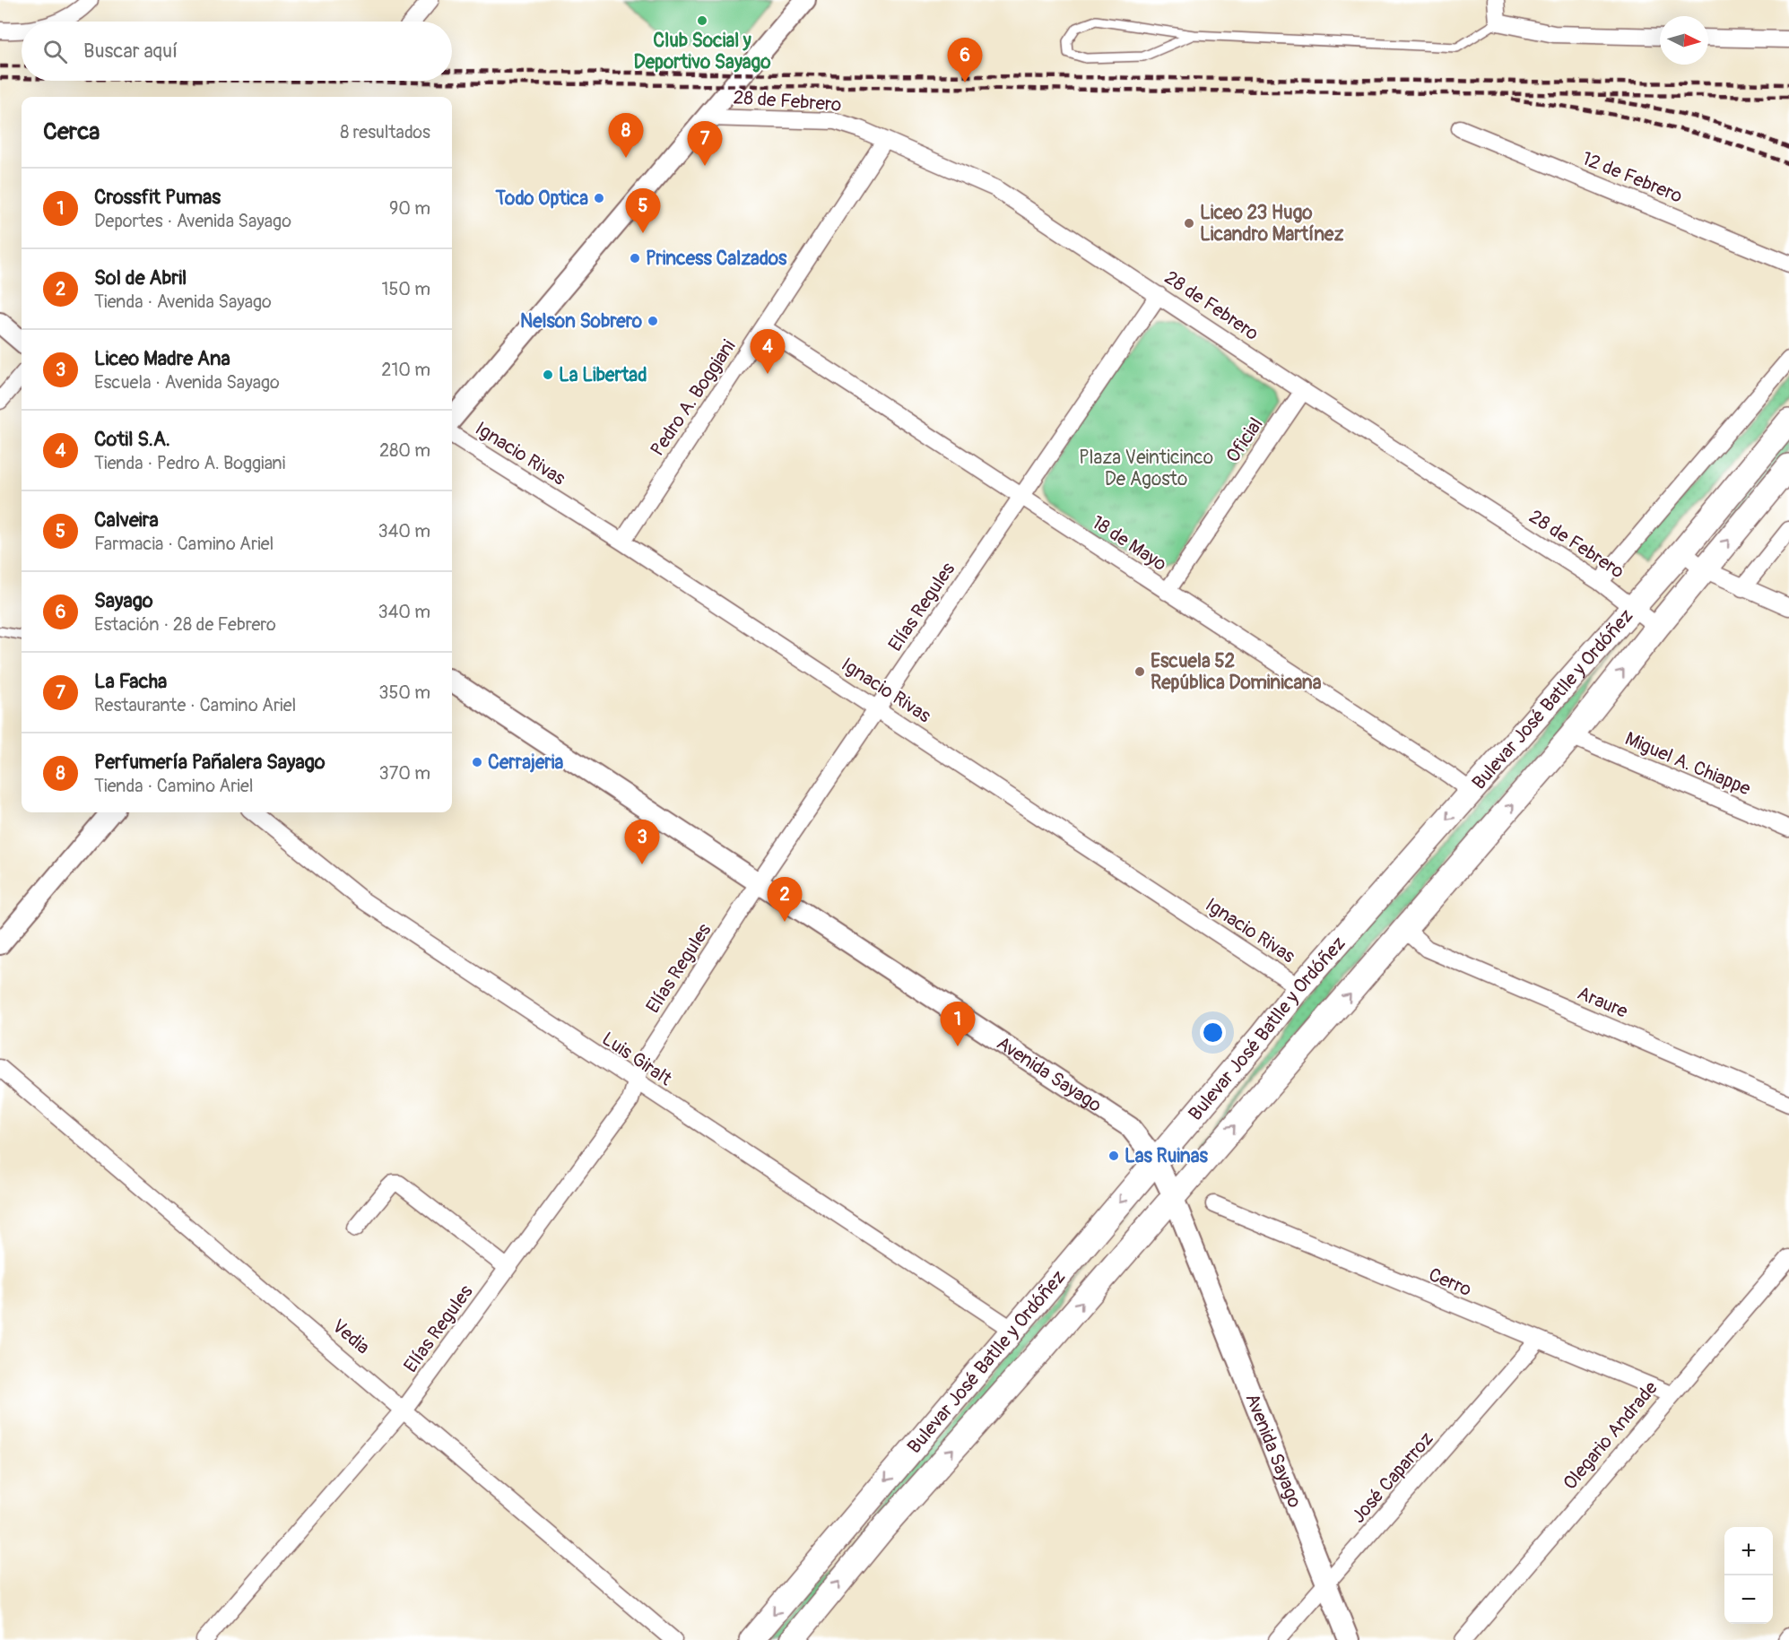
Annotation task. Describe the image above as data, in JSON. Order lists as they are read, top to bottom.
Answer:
{
  "streets": {
    "main road": ["Bulevar José Batlle y Ordóñez"],
    "street": [
      "28 de Febrero",
      "12 de Febrero",
      "Pedro A. Boggiani",
      "Oficial",
      "Ignacio Rivas",
      "18 de Mayo",
      "Elías Regules",
      "Miguel A. Chiappe",
      "Araure",
      "Luis Giralt",
      "Avenida Sayago",
      "Cerro",
      "Vedia",
      "Olegario Andrade",
      "José Caparroz"
    ]
  },
  "crossings": [
    ["28 de Febrero", "Pedro A. Boggiani"],
    ["28 de Febrero", "Oficial"],
    ["28 de Febrero", "Elías Regules"],
    ["28 de Febrero", "Bulevar José Batlle y Ordóñez"],
    ["Pedro A. Boggiani", "Ignacio Rivas"],
    ["Pedro A. Boggiani", "18 de Mayo"],
    ["Oficial", "18 de Mayo"],
    ["Ignacio Rivas", "Elías Regules"],
    ["Ignacio Rivas", "Bulevar José Batlle y Ordóñez"],
    ["18 de Mayo", "Elías Regules"],
    ["18 de Mayo", "Bulevar José Batlle y Ordóñez"],
    ["Elías Regules", "Luis Giralt"],
    ["Elías Regules", "Avenida Sayago"],
    ["Elías Regules", "Vedia"],
    ["Bulevar José Batlle y Ordóñez", "Miguel A. Chiappe"],
    ["Bulevar José Batlle y Ordóñez", "Araure"],
    ["Bulevar José Batlle y Ordóñez", "Luis Giralt"],
    ["Bulevar José Batlle y Ordóñez", "Avenida Sayago"],
    ["Avenida Sayago", "José Caparroz"],
    ["Cerro", "Olegario Andrade"],
    ["Cerro", "José Caparroz"]
  ],
  "parks": ["Plaza Veinticinco De Agosto"],
  "places": [
    "Club Social y Deportivo Sayago",
    "Todo Optica",
    "Liceo 23 Hugo Licandro Martínez",
    "Princess Calzados",
    "Nelson Sobrero",
    "La Libertad",
    "Escuela 52 República Dominicana",
    "Cerrajeria",
    "Las Ruinas"
  ],
  "north": "right",
  "page": {
    "search": "Buscar aquí",
    "pins": [
      "6",
      "8",
      "7",
      "5",
      "4",
      "3",
      "2",
      "1"
    ],
    "heading": ["Cerca", "8 resultados"],
    "list": [
      {
        "mark": "1",
        "name": "Crossfit Pumas",
        "note": "Deportes · Avenida Sayago",
        "value": "90 m"
      },
      {
        "mark": "2",
        "name": "Sol de Abril",
        "note": "Tienda · Avenida Sayago",
        "value": "150 m"
      },
      {
        "mark": "3",
        "name": "Liceo Madre Ana",
        "note": "Escuela · Avenida Sayago",
        "value": "210 m"
      },
      {
        "mark": "4",
        "name": "Cotil S.A.",
        "note": "Tienda · Pedro A. Boggiani",
        "value": "280 m"
      },
      {
        "mark": "5",
        "name": "Calveira",
        "note": "Farmacia · Camino Ariel",
        "value": "340 m"
      },
      {
        "mark": "6",
        "name": "Sayago",
        "note": "Estación · 28 de Febrero",
        "value": "340 m"
      },
      {
        "mark": "7",
        "name": "La Facha",
        "note": "Restaurante · Camino Ariel",
        "value": "350 m"
      },
      {
        "mark": "8",
        "name": "Perfumería Pañalera Sayago",
        "note": "Tienda · Camino Ariel",
        "value": "370 m"
      }
    ],
    "map_buttons": ["+", "−"]
  }
}
